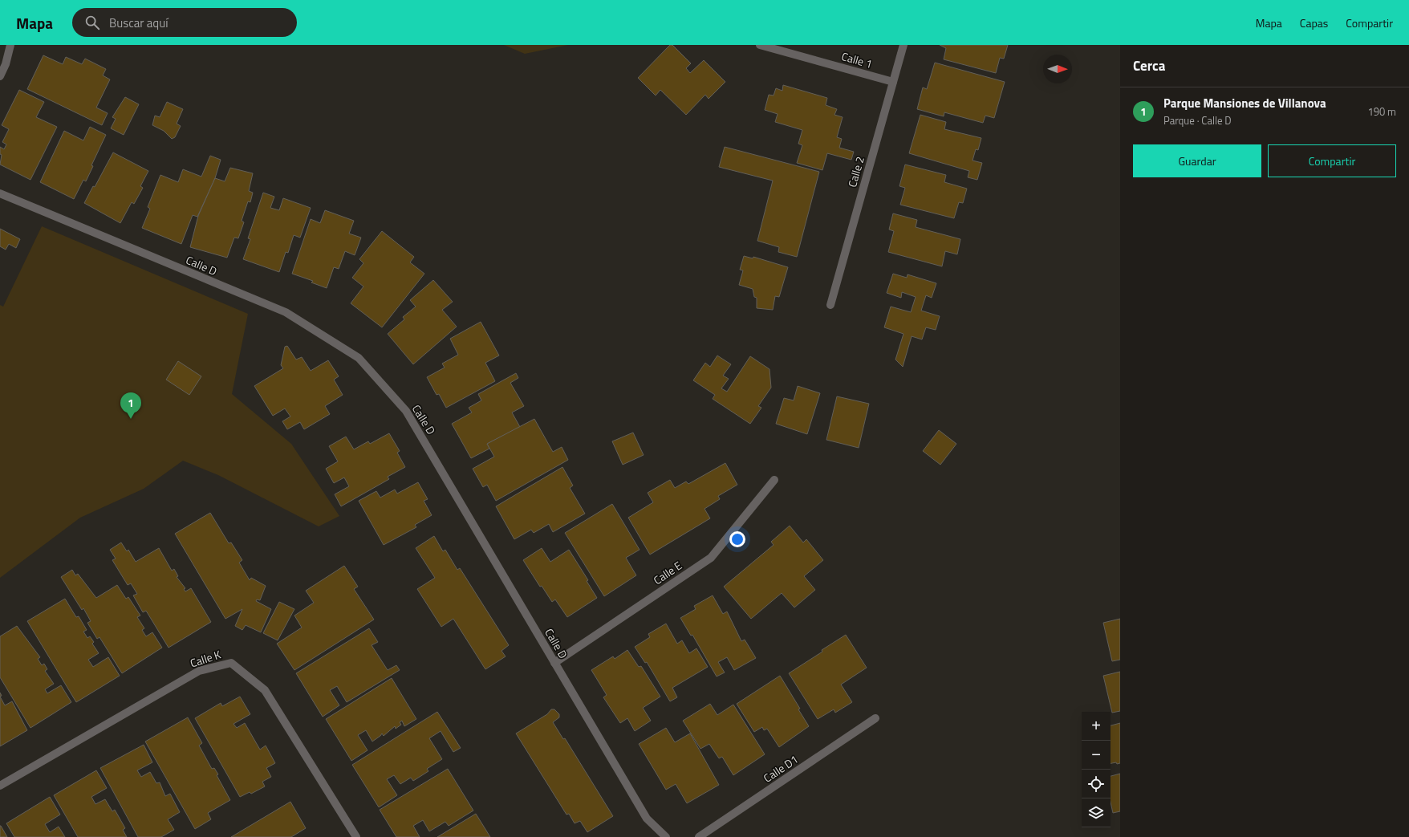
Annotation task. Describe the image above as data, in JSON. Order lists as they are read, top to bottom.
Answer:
{
  "streets": {
    "street": [
      "Calle 1",
      "Calle 2",
      "Calle D",
      "Calle E",
      "Calle K",
      "Calle D1"
    ]
  },
  "crossings": [
    ["Calle 1", "Calle 2"],
    ["Calle D", "Calle E"]
  ],
  "north": "right",
  "page": {
    "header": "Mapa",
    "search": "Buscar aquí",
    "nav": ["Mapa", "Capas", "Compartir"],
    "heading": "Cerca",
    "list": [
      {
        "mark": "1",
        "name": "Parque Mansiones de Villanova",
        "note": "Parque · Calle D",
        "value": "190 m"
      }
    ],
    "buttons": ["Guardar", "Compartir"],
    "pins": "1",
    "map_buttons": ["+", "−"]
  }
}
